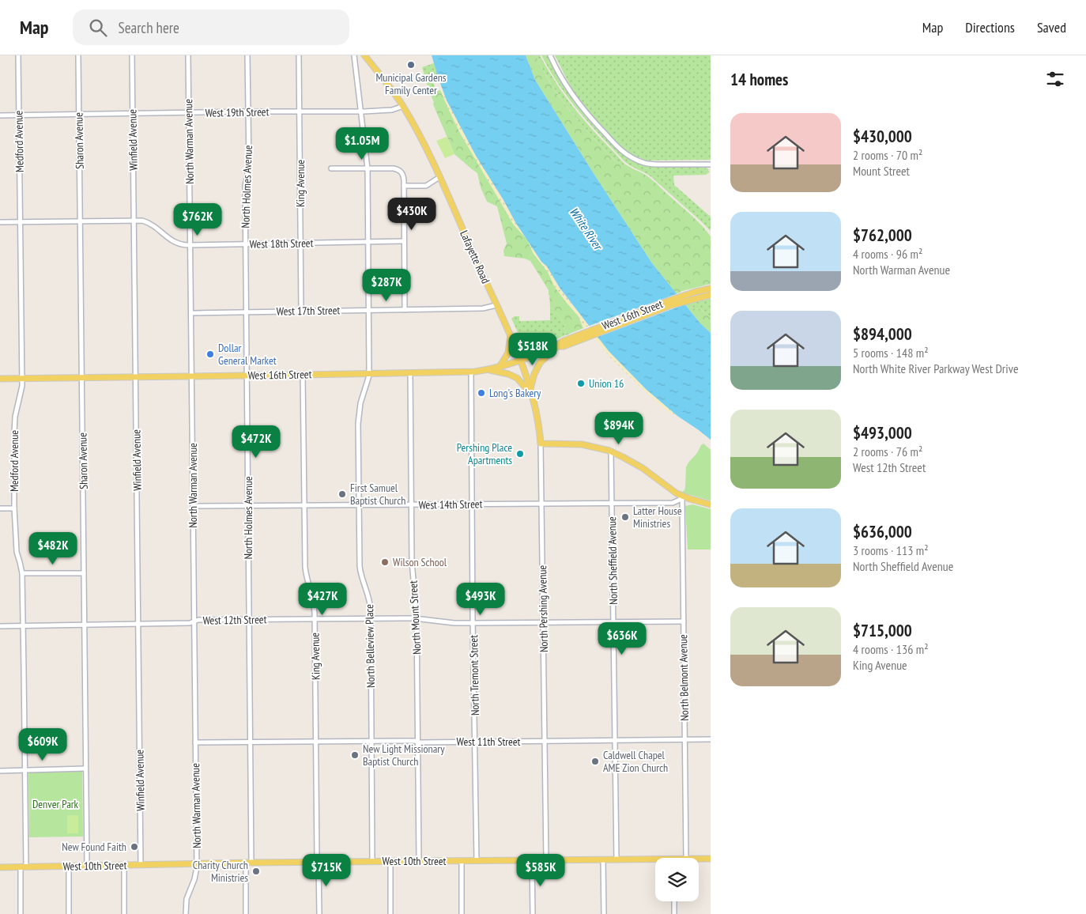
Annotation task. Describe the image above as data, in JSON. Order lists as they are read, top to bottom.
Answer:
{
  "streets": {
    "main road": [
      "Lafayette Road",
      "West 16th Street",
      "North Pershing Avenue",
      "West 10th Street"
    ],
    "street": [
      "West 19th Street",
      "Winfield Avenue",
      "Sharon Avenue",
      "Medford Avenue",
      "North Warman Avenue",
      "King Avenue",
      "North Holmes Avenue",
      "West 18th Street",
      "West 17th Street",
      "West 14th Street",
      "North Sheffield Avenue",
      "North Mount Street",
      "West 12th Street",
      "North Belleview Place",
      "North Tremont Street",
      "North Belmont Avenue",
      "West 11th Street"
    ]
  },
  "crossings": [
    ["West 19th Street", "Winfield Avenue"],
    ["West 19th Street", "Sharon Avenue"],
    ["West 19th Street", "Medford Avenue"],
    ["West 19th Street", "North Warman Avenue"],
    ["West 19th Street", "King Avenue"],
    ["West 19th Street", "North Holmes Avenue"],
    ["West 19th Street", "Lafayette Road"],
    ["West 19th Street", "North Belleview Place"],
    ["Winfield Avenue", "West 18th Street"],
    ["Winfield Avenue", "West 16th Street"],
    ["Winfield Avenue", "West 12th Street"],
    ["Winfield Avenue", "West 10th Street"],
    ["Sharon Avenue", "West 18th Street"],
    ["Sharon Avenue", "West 16th Street"],
    ["Sharon Avenue", "West 12th Street"],
    ["Sharon Avenue", "West 10th Street"],
    ["Medford Avenue", "West 18th Street"],
    ["Medford Avenue", "West 16th Street"],
    ["Medford Avenue", "West 12th Street"],
    ["Medford Avenue", "West 10th Street"],
    ["North Warman Avenue", "West 18th Street"],
    ["North Warman Avenue", "West 17th Street"],
    ["North Warman Avenue", "West 16th Street"],
    ["North Warman Avenue", "West 14th Street"],
    ["North Warman Avenue", "West 12th Street"],
    ["North Warman Avenue", "West 11th Street"],
    ["North Warman Avenue", "West 10th Street"],
    ["King Avenue", "West 18th Street"],
    ["King Avenue", "West 17th Street"],
    ["King Avenue", "West 16th Street"],
    ["King Avenue", "West 14th Street"],
    ["King Avenue", "West 12th Street"],
    ["King Avenue", "West 11th Street"],
    ["King Avenue", "West 10th Street"],
    ["North Holmes Avenue", "West 18th Street"],
    ["North Holmes Avenue", "West 17th Street"],
    ["North Holmes Avenue", "West 16th Street"],
    ["North Holmes Avenue", "West 14th Street"],
    ["North Holmes Avenue", "West 12th Street"],
    ["North Holmes Avenue", "West 11th Street"],
    ["North Holmes Avenue", "West 10th Street"],
    ["West 18th Street", "North Belleview Place"],
    ["Lafayette Road", "West 17th Street"],
    ["Lafayette Road", "West 16th Street"],
    ["Lafayette Road", "North Pershing Avenue"],
    ["West 17th Street", "North Belleview Place"],
    ["West 16th Street", "North Pershing Avenue"],
    ["West 16th Street", "North Mount Street"],
    ["West 16th Street", "North Belleview Place"],
    ["West 16th Street", "North Tremont Street"],
    ["West 14th Street", "North Sheffield Avenue"],
    ["West 14th Street", "North Pershing Avenue"],
    ["West 14th Street", "North Mount Street"],
    ["West 14th Street", "North Belleview Place"],
    ["West 14th Street", "North Tremont Street"],
    ["West 14th Street", "North Belmont Avenue"],
    ["North Sheffield Avenue", "West 12th Street"],
    ["North Sheffield Avenue", "West 11th Street"],
    ["North Sheffield Avenue", "West 10th Street"],
    ["North Pershing Avenue", "West 12th Street"],
    ["North Pershing Avenue", "West 11th Street"],
    ["North Pershing Avenue", "West 10th Street"],
    ["North Mount Street", "West 12th Street"],
    ["North Mount Street", "West 11th Street"],
    ["North Mount Street", "West 10th Street"],
    ["West 12th Street", "North Belleview Place"],
    ["West 12th Street", "North Tremont Street"],
    ["West 12th Street", "North Belmont Avenue"],
    ["North Belleview Place", "West 11th Street"],
    ["North Belleview Place", "West 10th Street"],
    ["North Tremont Street", "West 11th Street"],
    ["North Tremont Street", "West 10th Street"],
    ["North Belmont Avenue", "West 11th Street"]
  ],
  "water": ["White River"],
  "parks": ["Denver Park"],
  "places": [
    "Municipal Gardens Family Center",
    "Dollar General Market",
    "Union 16",
    "Long's Bakery",
    "Pershing Place Apartments",
    "First Samuel Baptist Church",
    "Latter House Ministries",
    "Wilson School",
    "New Light Missionary Baptist Church",
    "Caldwell Chapel AME Zion Church",
    "New Found Faith",
    "Charity Church Ministries"
  ],
  "page": {
    "header": "Map",
    "search": "Search here",
    "nav": ["Map", "Directions", "Saved"],
    "heading": "14 homes",
    "list": [
      {
        "name": "$430,000",
        "note": "2 rooms · 70 m² · Mount Street"
      },
      {
        "name": "$762,000",
        "note": "4 rooms · 96 m² · North Warman Avenue"
      },
      {
        "name": "$894,000",
        "note": "5 rooms · 148 m² · North White River Parkway West Drive"
      },
      {
        "name": "$493,000",
        "note": "2 rooms · 76 m² · West 12th Street"
      },
      {
        "name": "$636,000",
        "note": "3 rooms · 113 m² · North Sheffield Avenue"
      },
      {
        "name": "$715,000",
        "note": "4 rooms · 136 m² · King Avenue"
      }
    ],
    "price": [
      "$1.05M",
      "$430K",
      "$762K",
      "$287K",
      "$518K",
      "$894K",
      "$472K",
      "$482K",
      "$427K",
      "$493K",
      "$636K",
      "$609K",
      "$715K",
      "$585K"
    ]
  }
}
